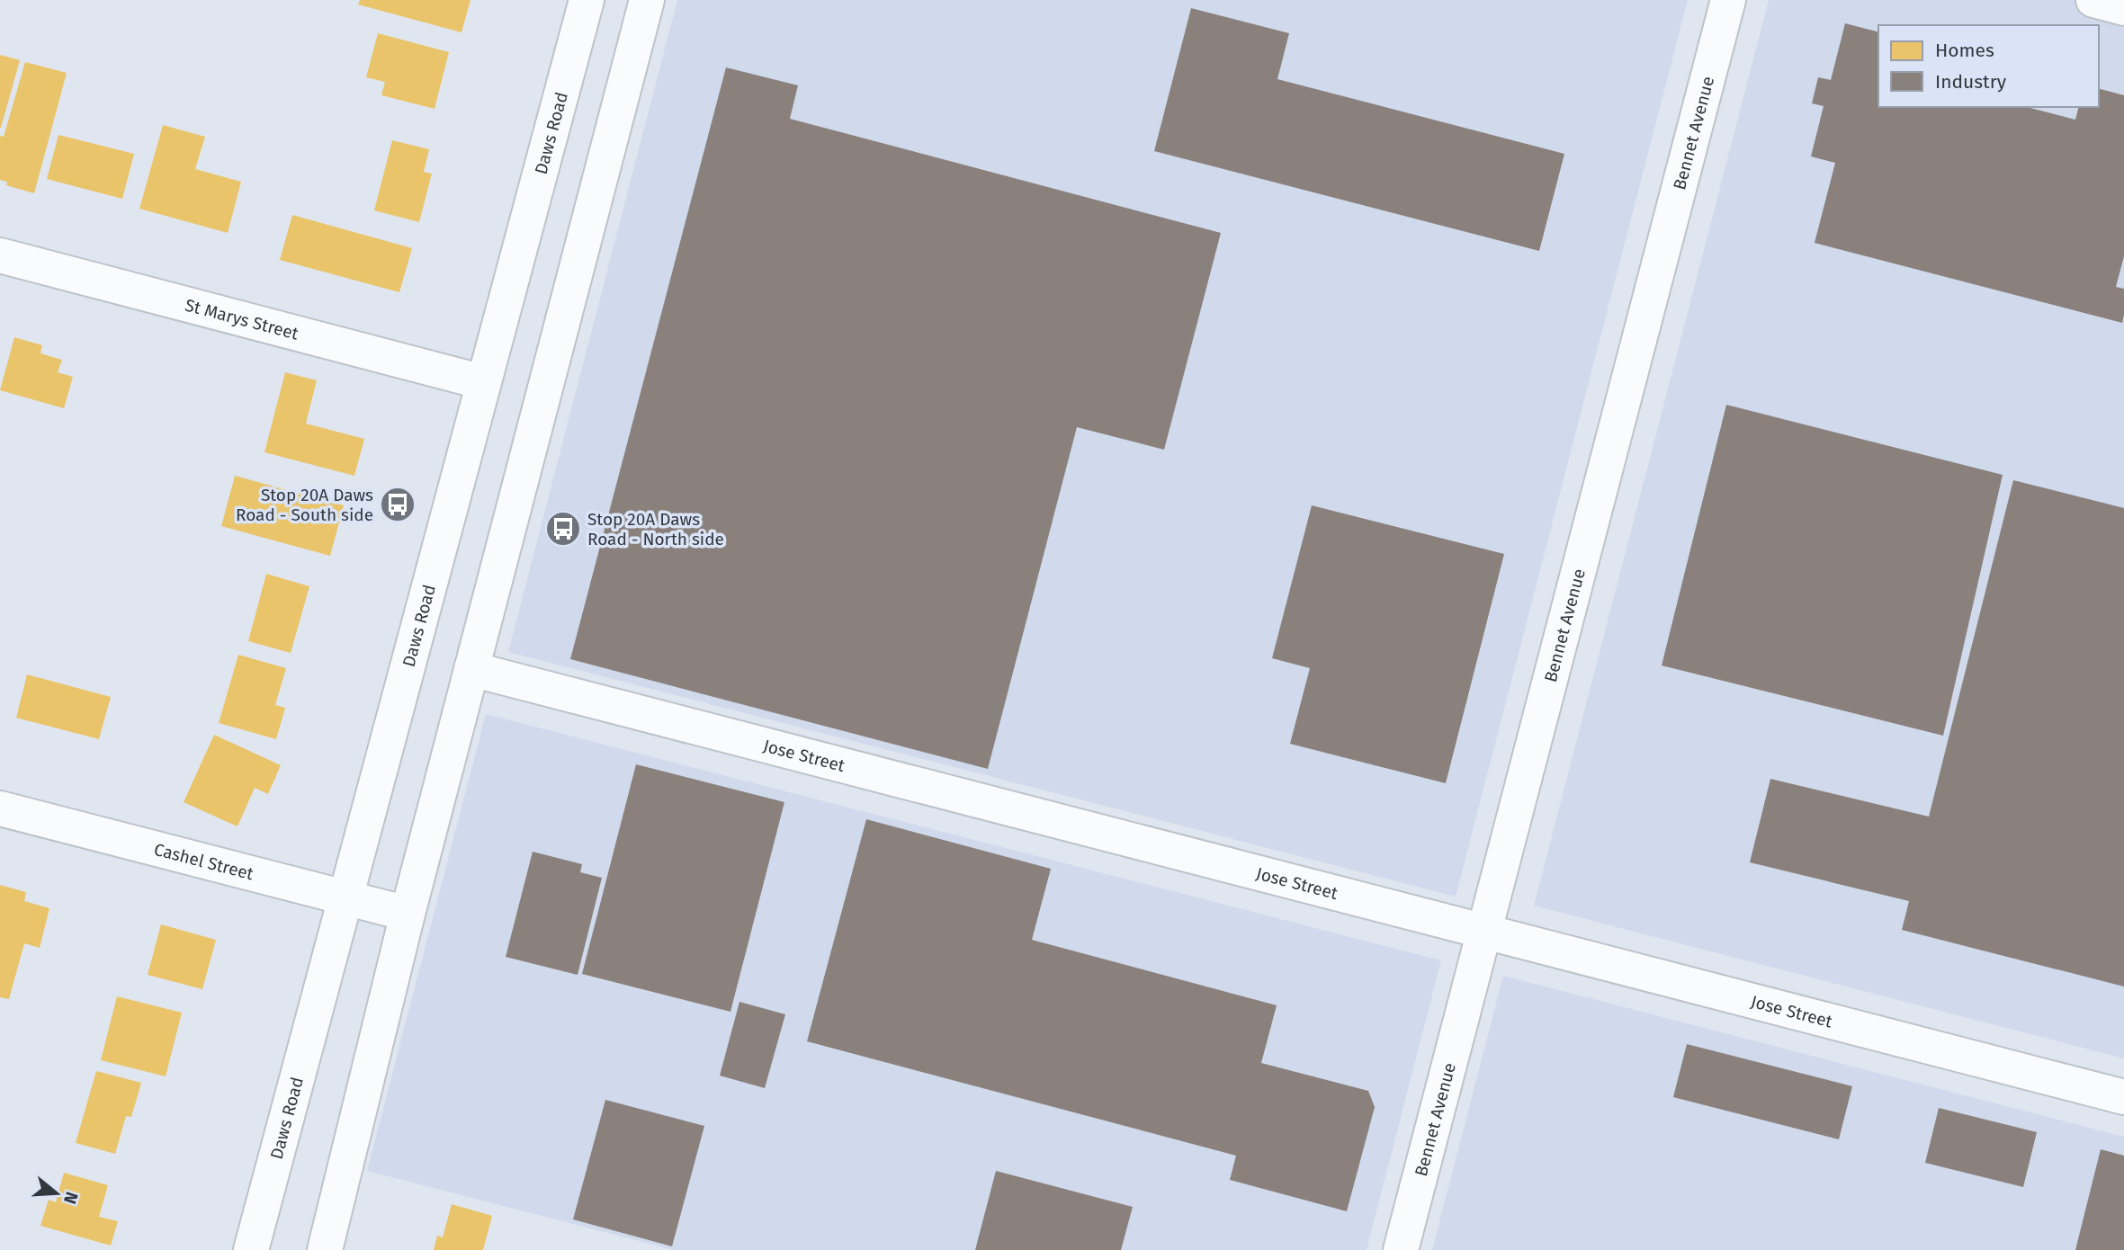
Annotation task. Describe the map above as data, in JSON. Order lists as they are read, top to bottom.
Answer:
{
  "streets": {
    "street": [
      "Daws Road",
      "Bennet Avenue",
      "St Marys Street",
      "Jose Street",
      "Cashel Street"
    ]
  },
  "crossings": [
    ["Daws Road", "St Marys Street"],
    ["Daws Road", "Cashel Street"],
    ["Bennet Avenue", "Jose Street"]
  ],
  "places": {
    "bus stop": ["Stop 20A Daws Road - South side", "Stop 20A Daws Road - North side"]
  },
  "legend": ["Homes", "Industry"],
  "north": "right"
}
